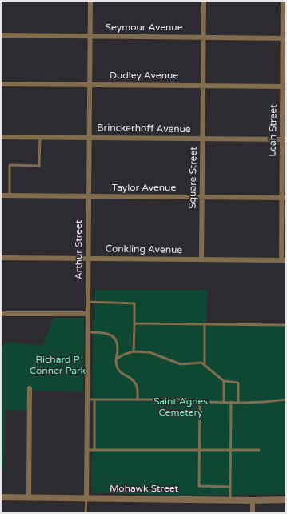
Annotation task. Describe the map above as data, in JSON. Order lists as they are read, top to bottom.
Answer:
{
  "streets": {
    "street": [
      "Seymour Avenue",
      "Dudley Avenue",
      "Brinckerhoff Avenue",
      "Leah Street",
      "Square Street",
      "Taylor Avenue",
      "Arthur Street",
      "Conkling Avenue",
      "Mohawk Street"
    ]
  },
  "crossings": [
    ["Seymour Avenue", "Leah Street"],
    ["Seymour Avenue", "Square Street"],
    ["Seymour Avenue", "Arthur Street"],
    ["Dudley Avenue", "Leah Street"],
    ["Dudley Avenue", "Square Street"],
    ["Dudley Avenue", "Arthur Street"],
    ["Brinckerhoff Avenue", "Leah Street"],
    ["Brinckerhoff Avenue", "Square Street"],
    ["Brinckerhoff Avenue", "Arthur Street"],
    ["Leah Street", "Taylor Avenue"],
    ["Leah Street", "Conkling Avenue"],
    ["Square Street", "Taylor Avenue"],
    ["Square Street", "Conkling Avenue"],
    ["Taylor Avenue", "Arthur Street"],
    ["Arthur Street", "Conkling Avenue"],
    ["Arthur Street", "Mohawk Street"]
  ],
  "parks": ["Richard P Conner Park", "Saint Agnes Cemetery"]
}
